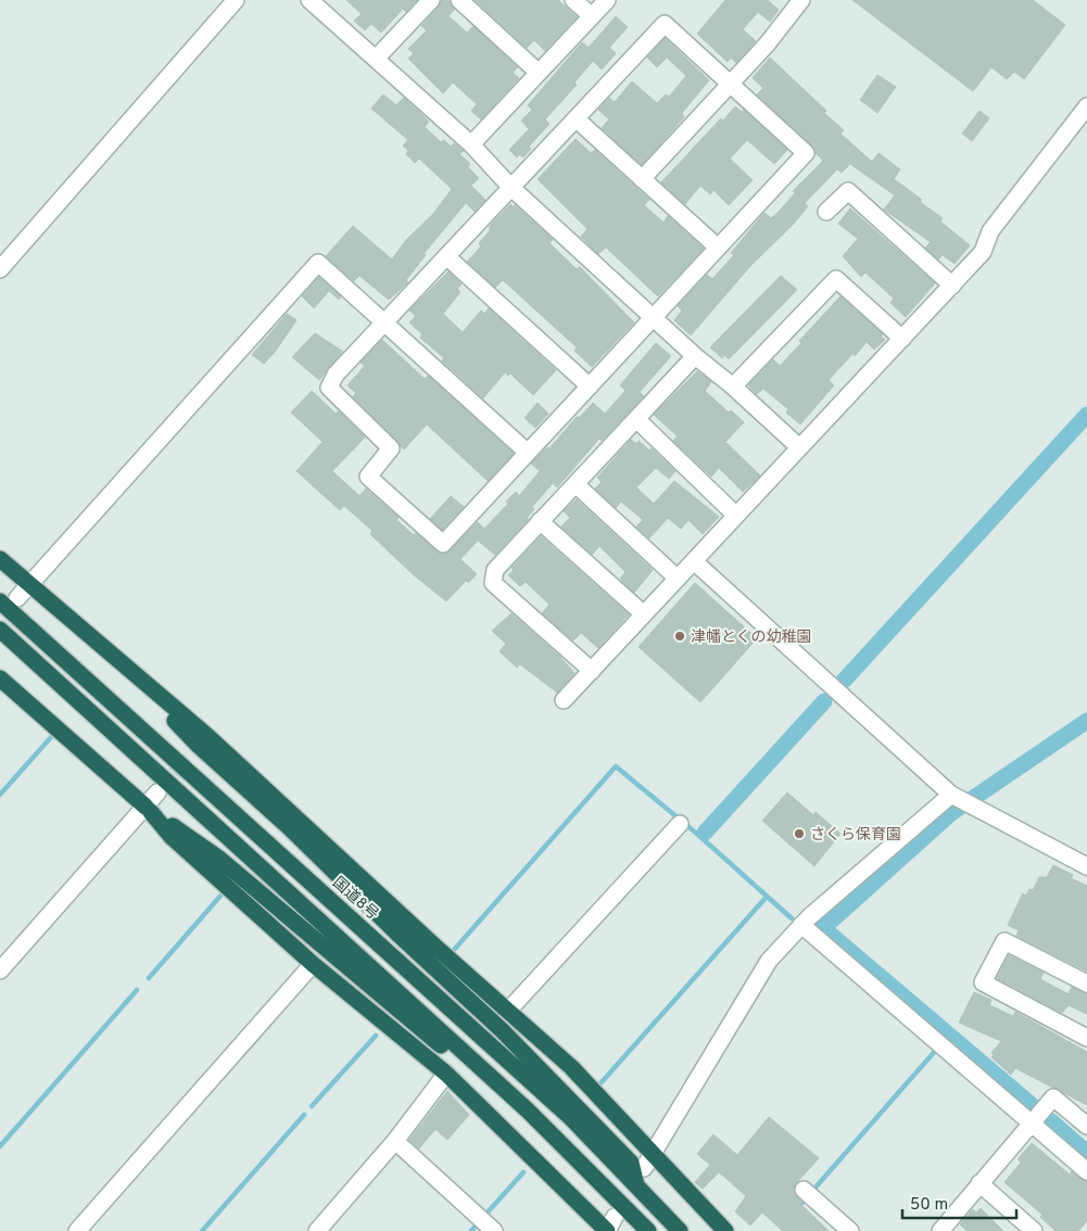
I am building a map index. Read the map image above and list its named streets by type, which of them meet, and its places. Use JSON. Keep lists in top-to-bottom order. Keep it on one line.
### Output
{"streets":{"highway":["国道8号"]},"places":["津幡とくの幼稚園","さくら保育園"],"scale_bar":"50 m"}
